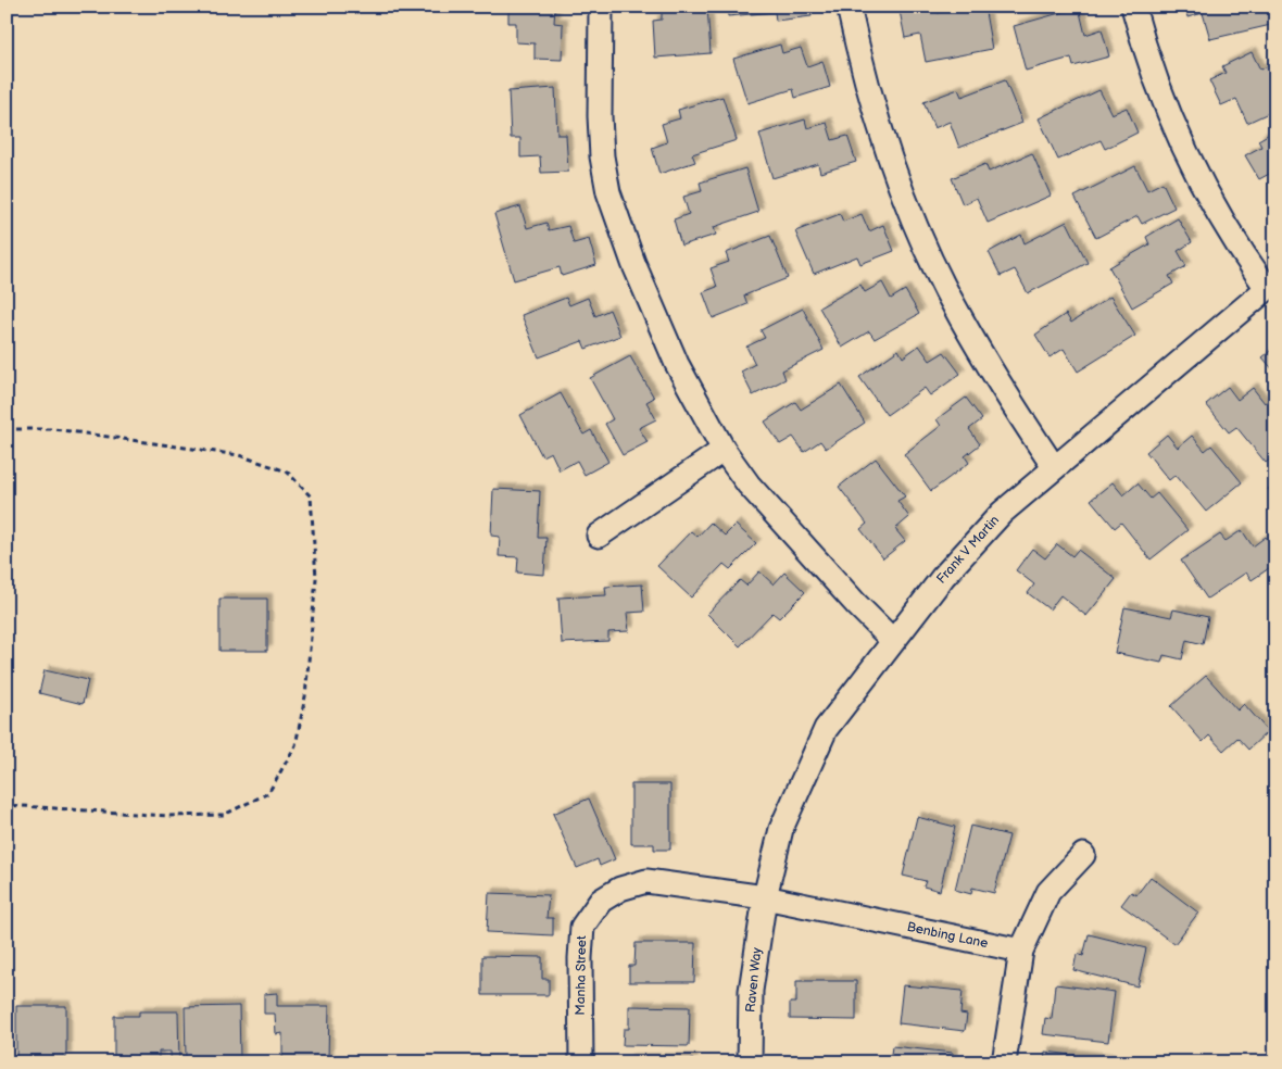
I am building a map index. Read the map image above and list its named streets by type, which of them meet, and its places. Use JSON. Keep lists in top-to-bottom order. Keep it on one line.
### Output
{"streets":{"street":["Frank V Martin","Benbing Lane","Manha Street","Raven Way"]},"crossings":[["Frank V Martin","Benbing Lane"],["Frank V Martin","Manha Street"],["Frank V Martin","Raven Way"],["Benbing Lane","Manha Street"],["Benbing Lane","Raven Way"],["Manha Street","Raven Way"]]}
